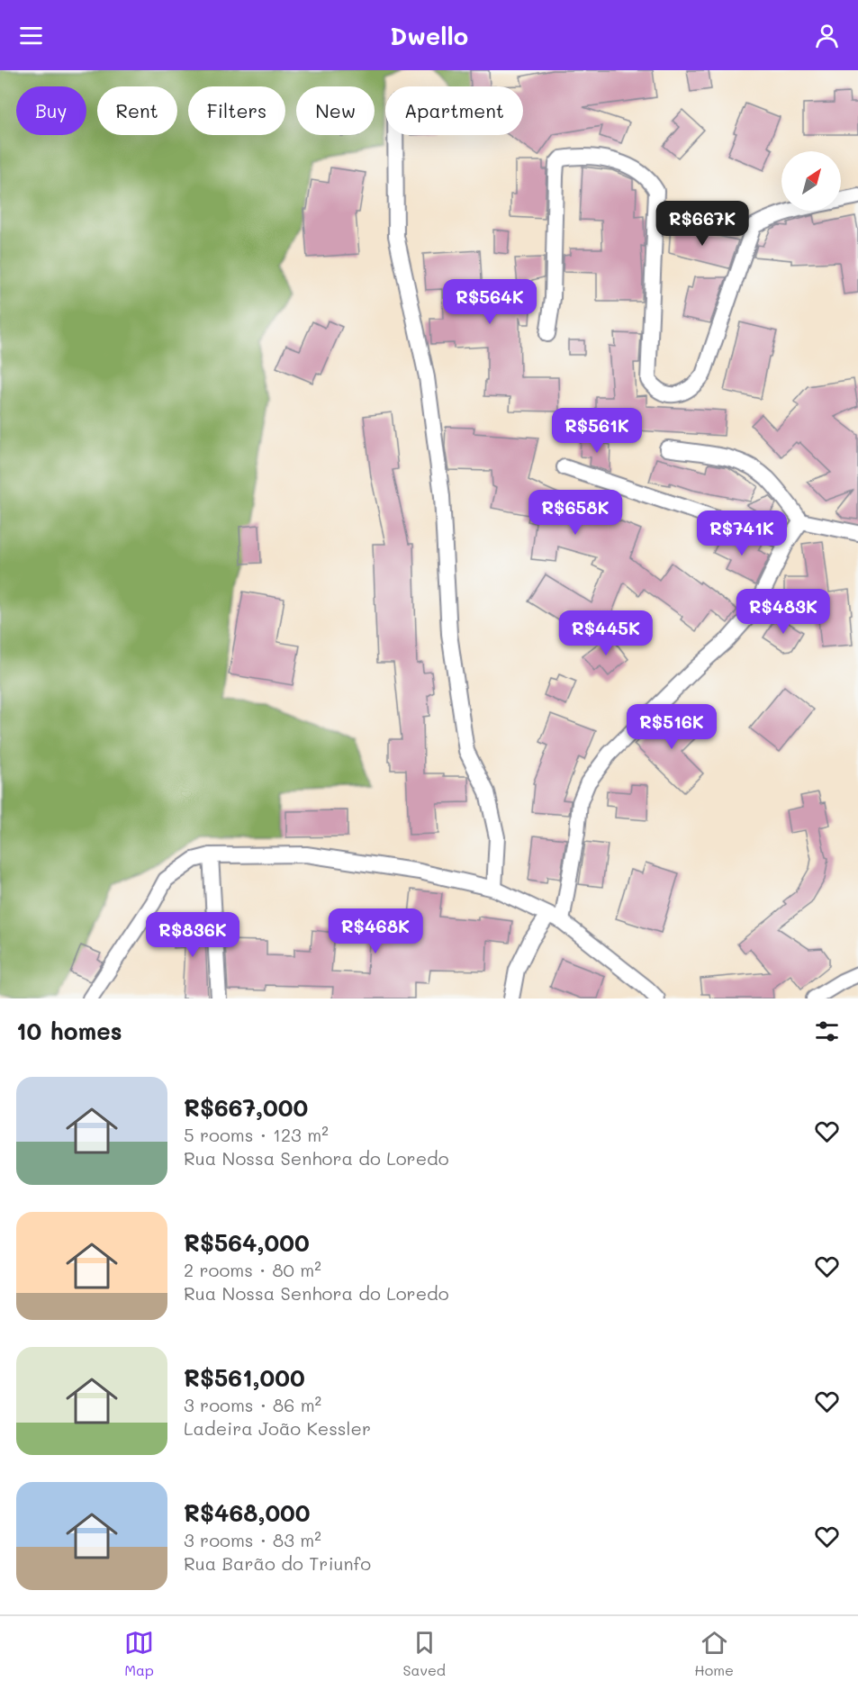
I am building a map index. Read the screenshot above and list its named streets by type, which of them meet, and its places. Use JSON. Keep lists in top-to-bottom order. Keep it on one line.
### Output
{"north":"top right","page":{"header":"Dwello","chip":["Buy","Rent","Filters","New","Apartment"],"price":["R$667K","R$564K","R$561K","R$658K","R$741K","R$483K","R$445K","R$516K","R$468K","R$836K"],"heading":"10 homes","list":[{"name":"R$667,000","note":"5 rooms · 123 m² · Rua Nossa Senhora do Loredo"},{"name":"R$564,000","note":"2 rooms · 80 m² · Rua Nossa Senhora do Loredo"},{"name":"R$561,000","note":"3 rooms · 86 m² · Ladeira João Kessler"},{"name":"R$468,000","note":"3 rooms · 83 m² · Rua Barão do Triunfo"}],"tabs":["Map","Saved","Home"]}}
